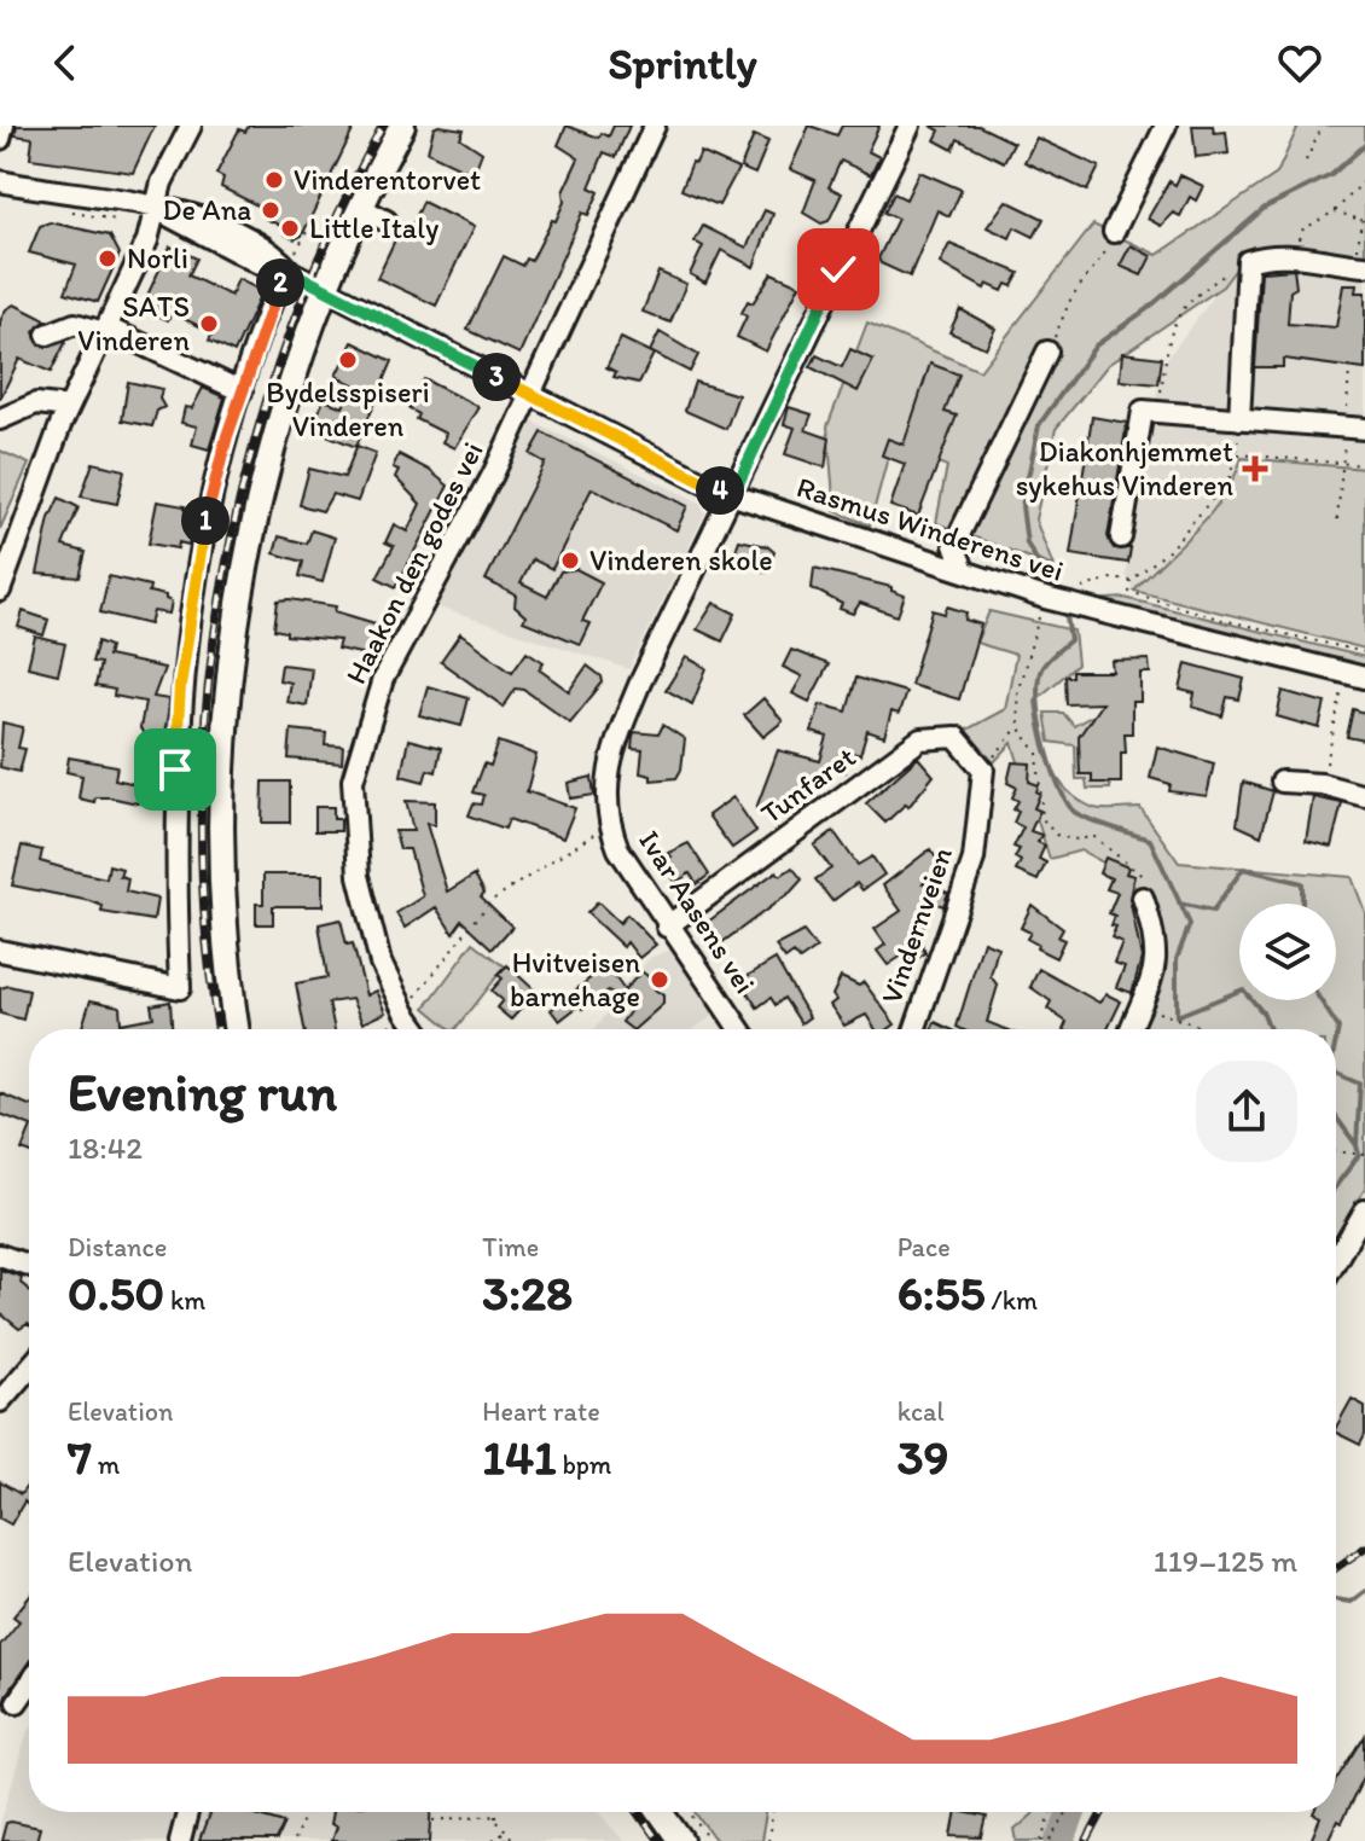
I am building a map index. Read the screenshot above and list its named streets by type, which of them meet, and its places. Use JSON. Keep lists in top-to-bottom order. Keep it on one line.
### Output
{"streets":{"street":["Rasmus Winderens vei","Haakon den godes vei","Tunfaret","Ivar Aasens vei","Vindernveien"]},"crossings":[["Rasmus Winderens vei","Haakon den godes vei"],["Rasmus Winderens vei","Ivar Aasens vei"],["Tunfaret","Ivar Aasens vei"],["Tunfaret","Vindernveien"]],"places":{"other":["Vinderentorvet","De Ana","Little Italy","Norli","SATS Vinderen","Bydelsspiseri Vinderen","Vinderen skole","Hvitveisen barnehage"],"health":["Diakonhjemmet sykehus Vinderen"]},"page":{"header":"Sprintly","pins":["2","3","4","1"],"heading":["Evening run","18:42"],"stats":[["Distance","0.50 km"],["Time","3:28"],["Pace","6:55 /km"],["Elevation","7 m"],["Heart rate","141 bpm"],["kcal","39"]],"chart":["Elevation","119–125 m"]}}
